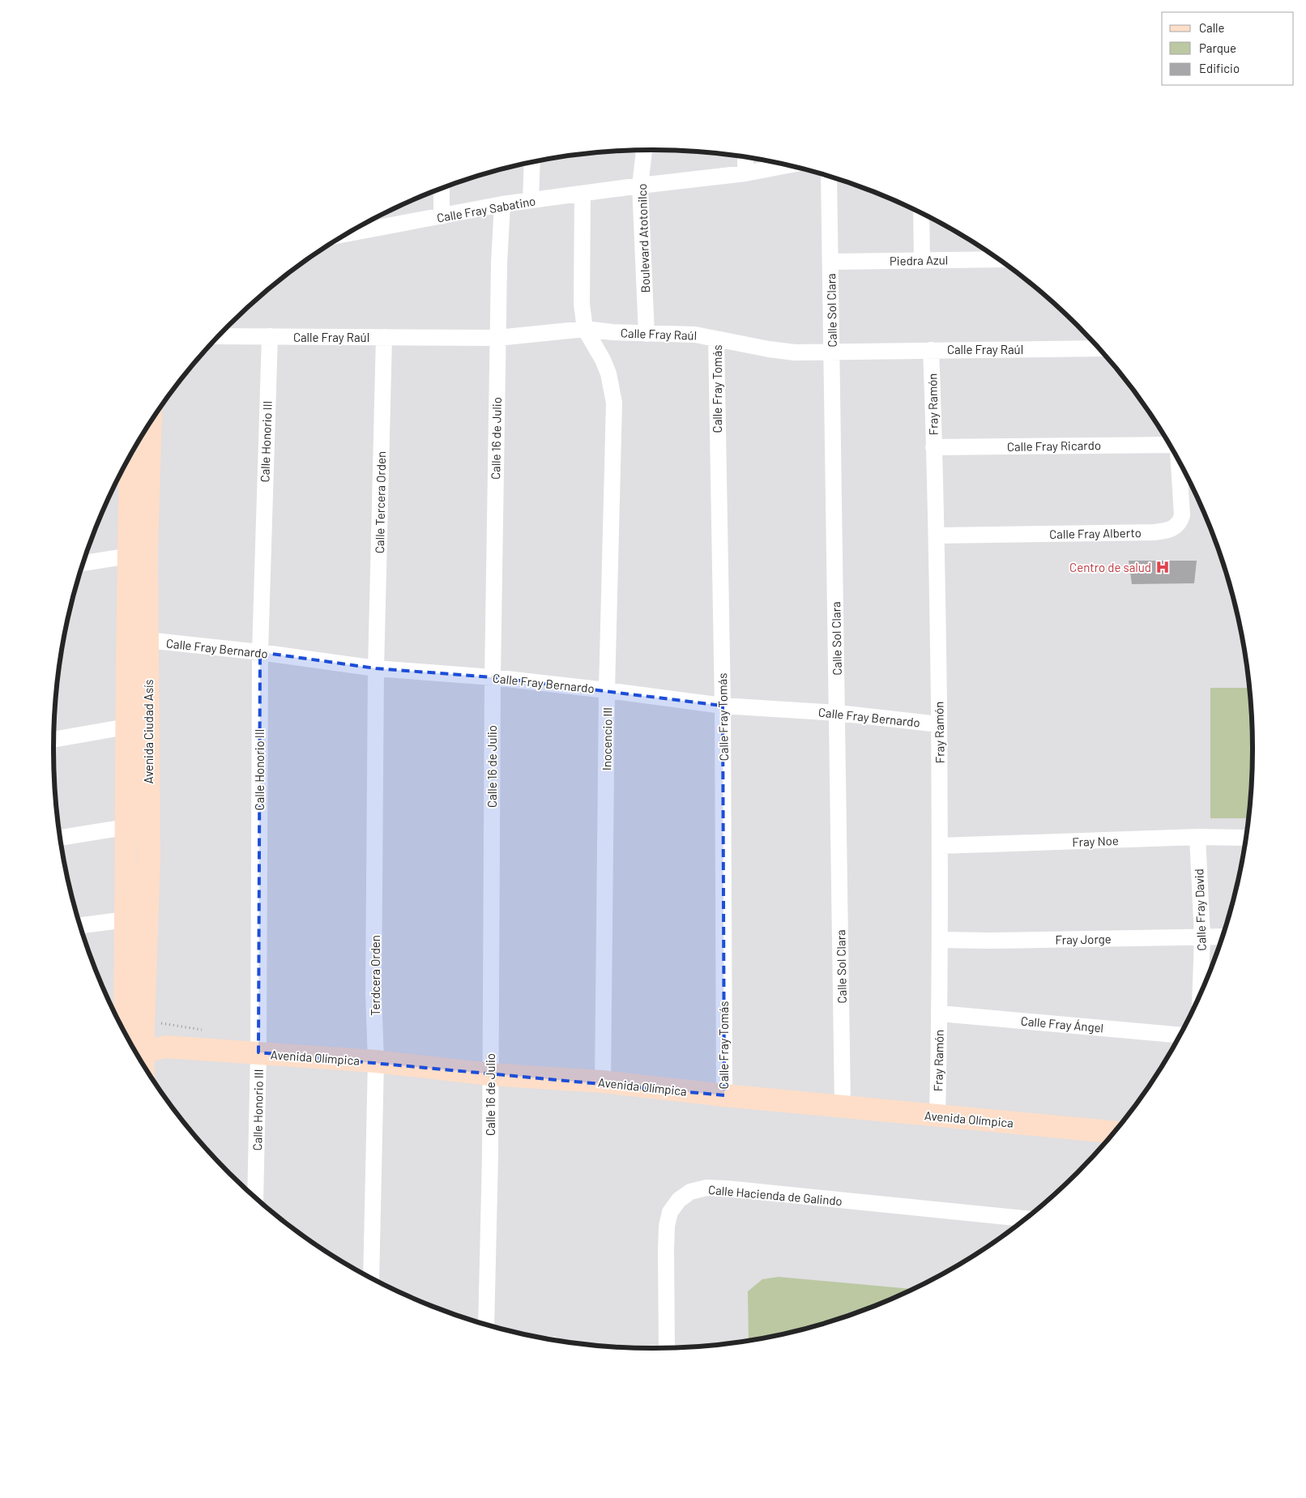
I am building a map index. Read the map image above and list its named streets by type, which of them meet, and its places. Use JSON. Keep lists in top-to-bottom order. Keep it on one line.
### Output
{"streets":{"street":["Calle Fray Sabatino","Boulevard Atotonilco","Piedra Azul","Calle Sol Clara","Calle Fray Raúl","Calle Fray Tomás","Fray Ramón","Calle 16 de Julio","Calle Honorio III","Calle Fray Ricardo","Calle Tercera Orden","Calle Fray Alberto","Calle Fray Bernardo","Avenida Ciudad Asís","Inocencio III","Fray Noe","Calle Fray David","Fray Jorge","Terdcera Orden","Calle Fray Ángel","Avenida Olímpica","Calle Hacienda de Galindo"]},"crossings":[["Calle Fray Sabatino","Boulevard Atotonilco"],["Calle Fray Sabatino","Calle 16 de Julio"],["Boulevard Atotonilco","Calle Fray Raúl"],["Piedra Azul","Calle Sol Clara"],["Calle Sol Clara","Calle Fray Raúl"],["Calle Sol Clara","Calle Fray Bernardo"],["Calle Sol Clara","Avenida Olímpica"],["Calle Fray Raúl","Calle Fray Tomás"],["Calle Fray Raúl","Fray Ramón"],["Calle Fray Raúl","Calle 16 de Julio"],["Calle Fray Raúl","Calle Honorio III"],["Calle Fray Raúl","Calle Tercera Orden"],["Calle Fray Raúl","Inocencio III"],["Calle Fray Tomás","Calle Fray Bernardo"],["Calle Fray Tomás","Avenida Olímpica"],["Fray Ramón","Calle Fray Ricardo"],["Fray Ramón","Calle Fray Alberto"],["Fray Ramón","Calle Fray Bernardo"],["Fray Ramón","Fray Noe"],["Fray Ramón","Fray Jorge"],["Fray Ramón","Calle Fray Ángel"],["Fray Ramón","Avenida Olímpica"],["Calle 16 de Julio","Calle Fray Bernardo"],["Calle 16 de Julio","Avenida Olímpica"],["Calle Honorio III","Calle Fray Bernardo"],["Calle Honorio III","Avenida Olímpica"],["Calle Tercera Orden","Calle Fray Bernardo"],["Calle Tercera Orden","Terdcera Orden"],["Calle Fray Bernardo","Avenida Ciudad Asís"],["Calle Fray Bernardo","Inocencio III"],["Calle Fray Bernardo","Terdcera Orden"],["Avenida Ciudad Asís","Avenida Olímpica"],["Inocencio III","Avenida Olímpica"],["Fray Noe","Calle Fray David"],["Calle Fray David","Fray Jorge"],["Terdcera Orden","Avenida Olímpica"]],"places":{"hospital":["Centro de salud"]},"legend":["Calle","Parque","Edificio"]}
